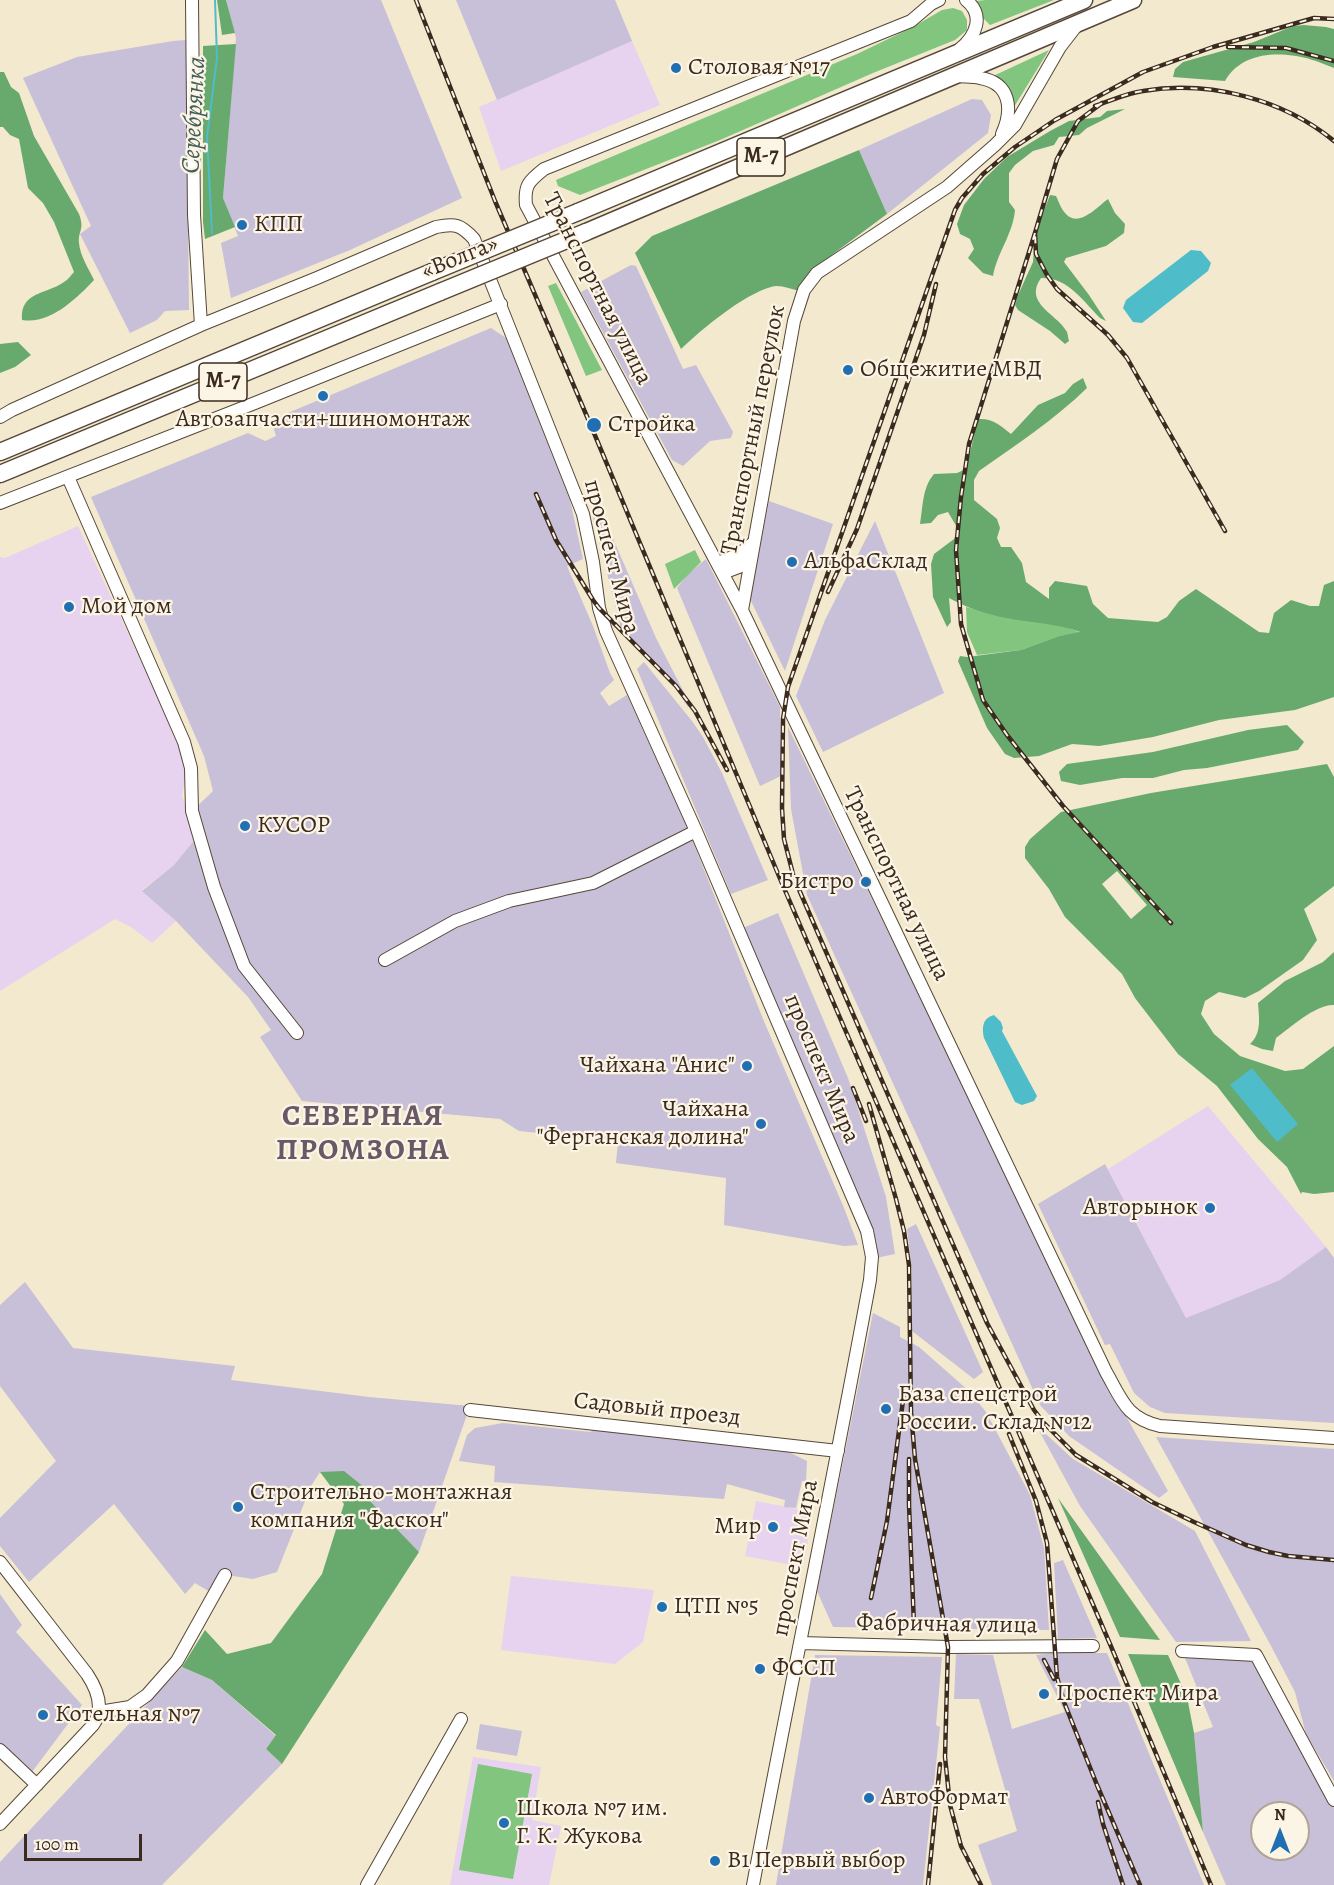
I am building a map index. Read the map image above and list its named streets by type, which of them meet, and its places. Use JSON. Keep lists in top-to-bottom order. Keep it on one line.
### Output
{"streets":{"highway":["М-7","«Волга»"],"street":["Транспортная улица","Транспортный переулок","проспект Мира","Садовый проезд","Фабричная улица"]},"crossings":[["М-7","«Волга»"],["М-7","Транспортный переулок"],["Транспортная улица","Транспортный переулок"],["проспект Мира","Садовый проезд"],["проспект Мира","Фабричная улица"]],"districts":["СЕВЕРНАЯ ПРОМЗОНА"],"water":["Серебрянка"],"places":["Столовая №17","КПП","Общежитие МВД","Автозапчасти+шиномонтаж","Стройка","АльфаСклад","Мой дом","КУСОР","Бистро","Чайхана \"Анис\"","Чайхана \"Ферганская долина\"","Авторынок","База спецстрой России. Склад №12","Строительно-монтажная компания \"Фаскон\"","Мир","ЦТП №5","ФССП","Проспект Мира","Котельная №7","АвтоФормат","Школа №7 им. Г. К. Жукова","B1 Первый выбор"],"scale_bar":"100 m","north":"top"}
